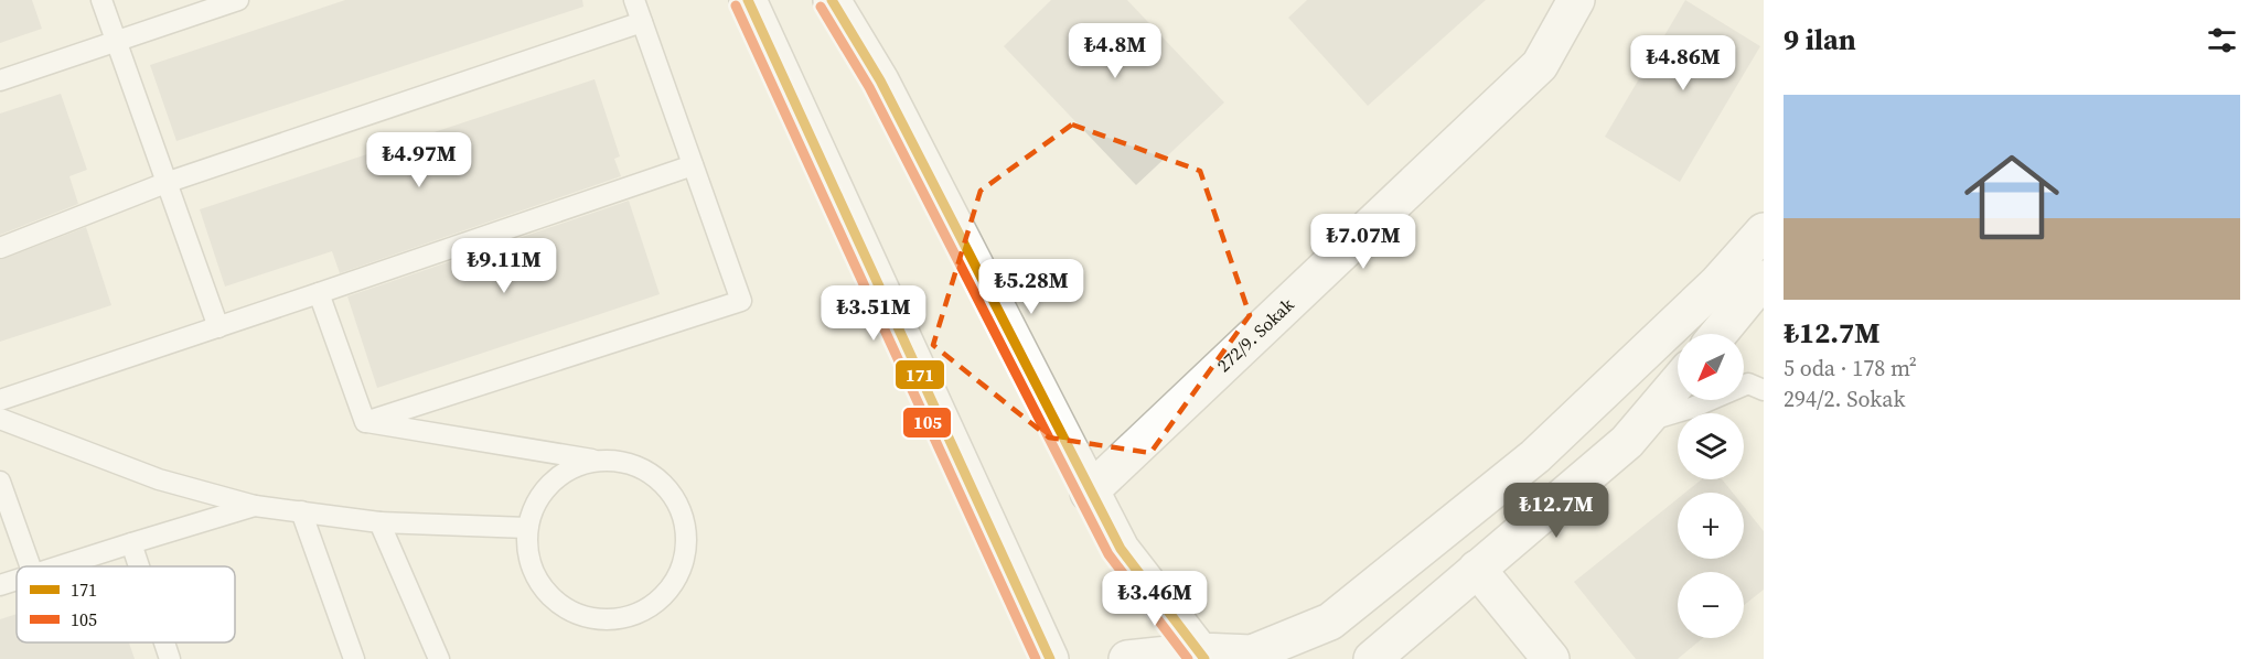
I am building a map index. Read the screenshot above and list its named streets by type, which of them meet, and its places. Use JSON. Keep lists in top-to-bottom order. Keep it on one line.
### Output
{"streets":{"street":["272/9. Sokak"]},"lines":["transit line 171","transit line 105"],"legend":["171","105"],"north":"bottom left","page":{"heading":"9 ilan","price":["₺4.8M","₺4.86M","₺4.97M","₺7.07M","₺9.11M","₺5.28M","₺3.51M","₺12.7M","₺3.46M"],"list":[{"name":"₺12.7M","note":"5 oda · 178 m² · 294/2. Sokak"}],"map_buttons":["+","−"]}}
